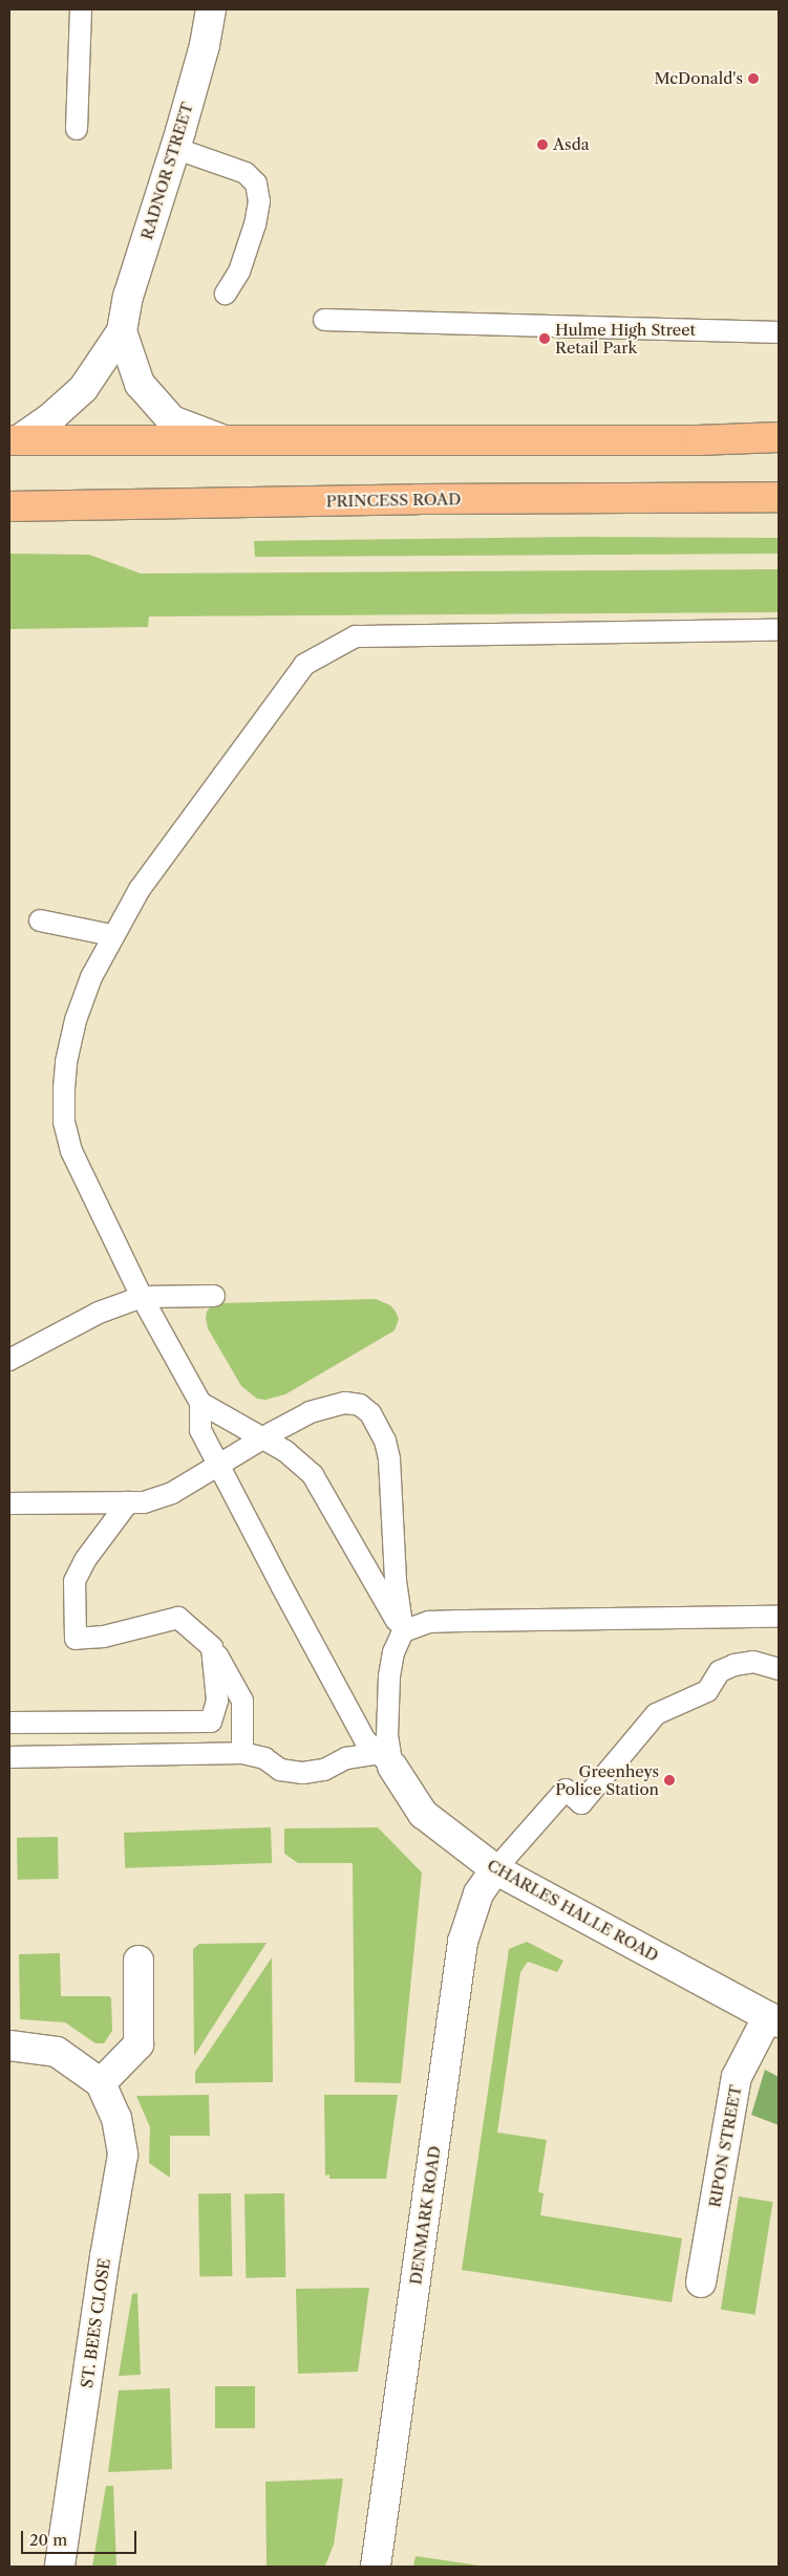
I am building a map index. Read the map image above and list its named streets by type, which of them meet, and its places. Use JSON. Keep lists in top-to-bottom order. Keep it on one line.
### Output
{"streets":{"highway":["PRINCESS ROAD"],"street":["RADNOR STREET","CHARLES HALLE ROAD","RIPON STREET","DENMARK ROAD","ST. BEES CLOSE"]},"crossings":[["CHARLES HALLE ROAD","RIPON STREET"],["CHARLES HALLE ROAD","DENMARK ROAD"]],"places":["McDonald's","Asda","Hulme High Street Retail Park","Greenheys Police Station"],"scale_bar":"20 m"}
